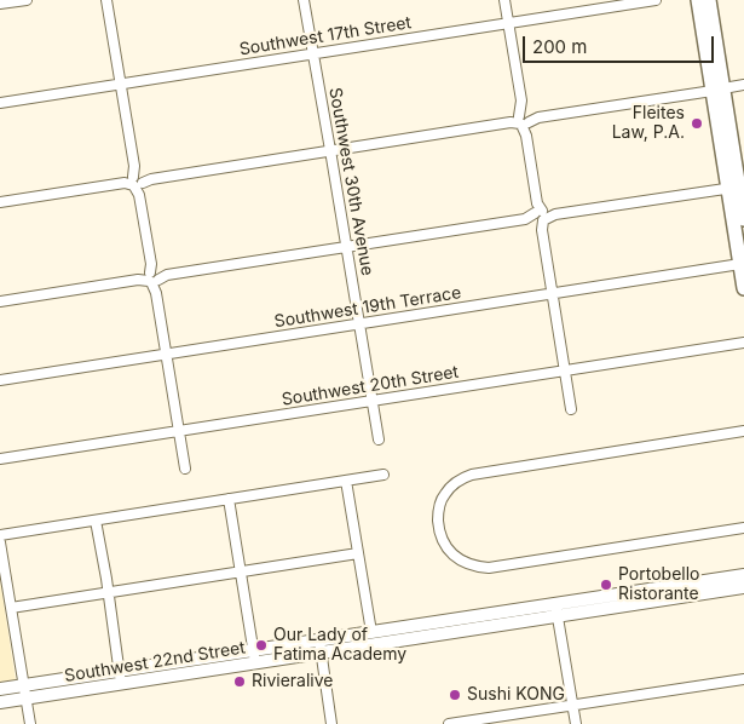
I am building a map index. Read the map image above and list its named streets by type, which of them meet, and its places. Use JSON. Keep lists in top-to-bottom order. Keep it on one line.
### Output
{"streets":{"main road":["Southwest 22nd Street"],"street":["Southwest 17th Street","Southwest 30th Avenue","Southwest 19th Terrace","Southwest 20th Street"]},"crossings":[["Southwest 17th Street","Southwest 30th Avenue"],["Southwest 30th Avenue","Southwest 19th Terrace"],["Southwest 30th Avenue","Southwest 20th Street"]],"places":["Fleites Law, P.A.","Portobello Ristorante","Our Lady of Fatima Academy","Rivieralive","Sushi KONG"],"scale_bar":"200 m"}
